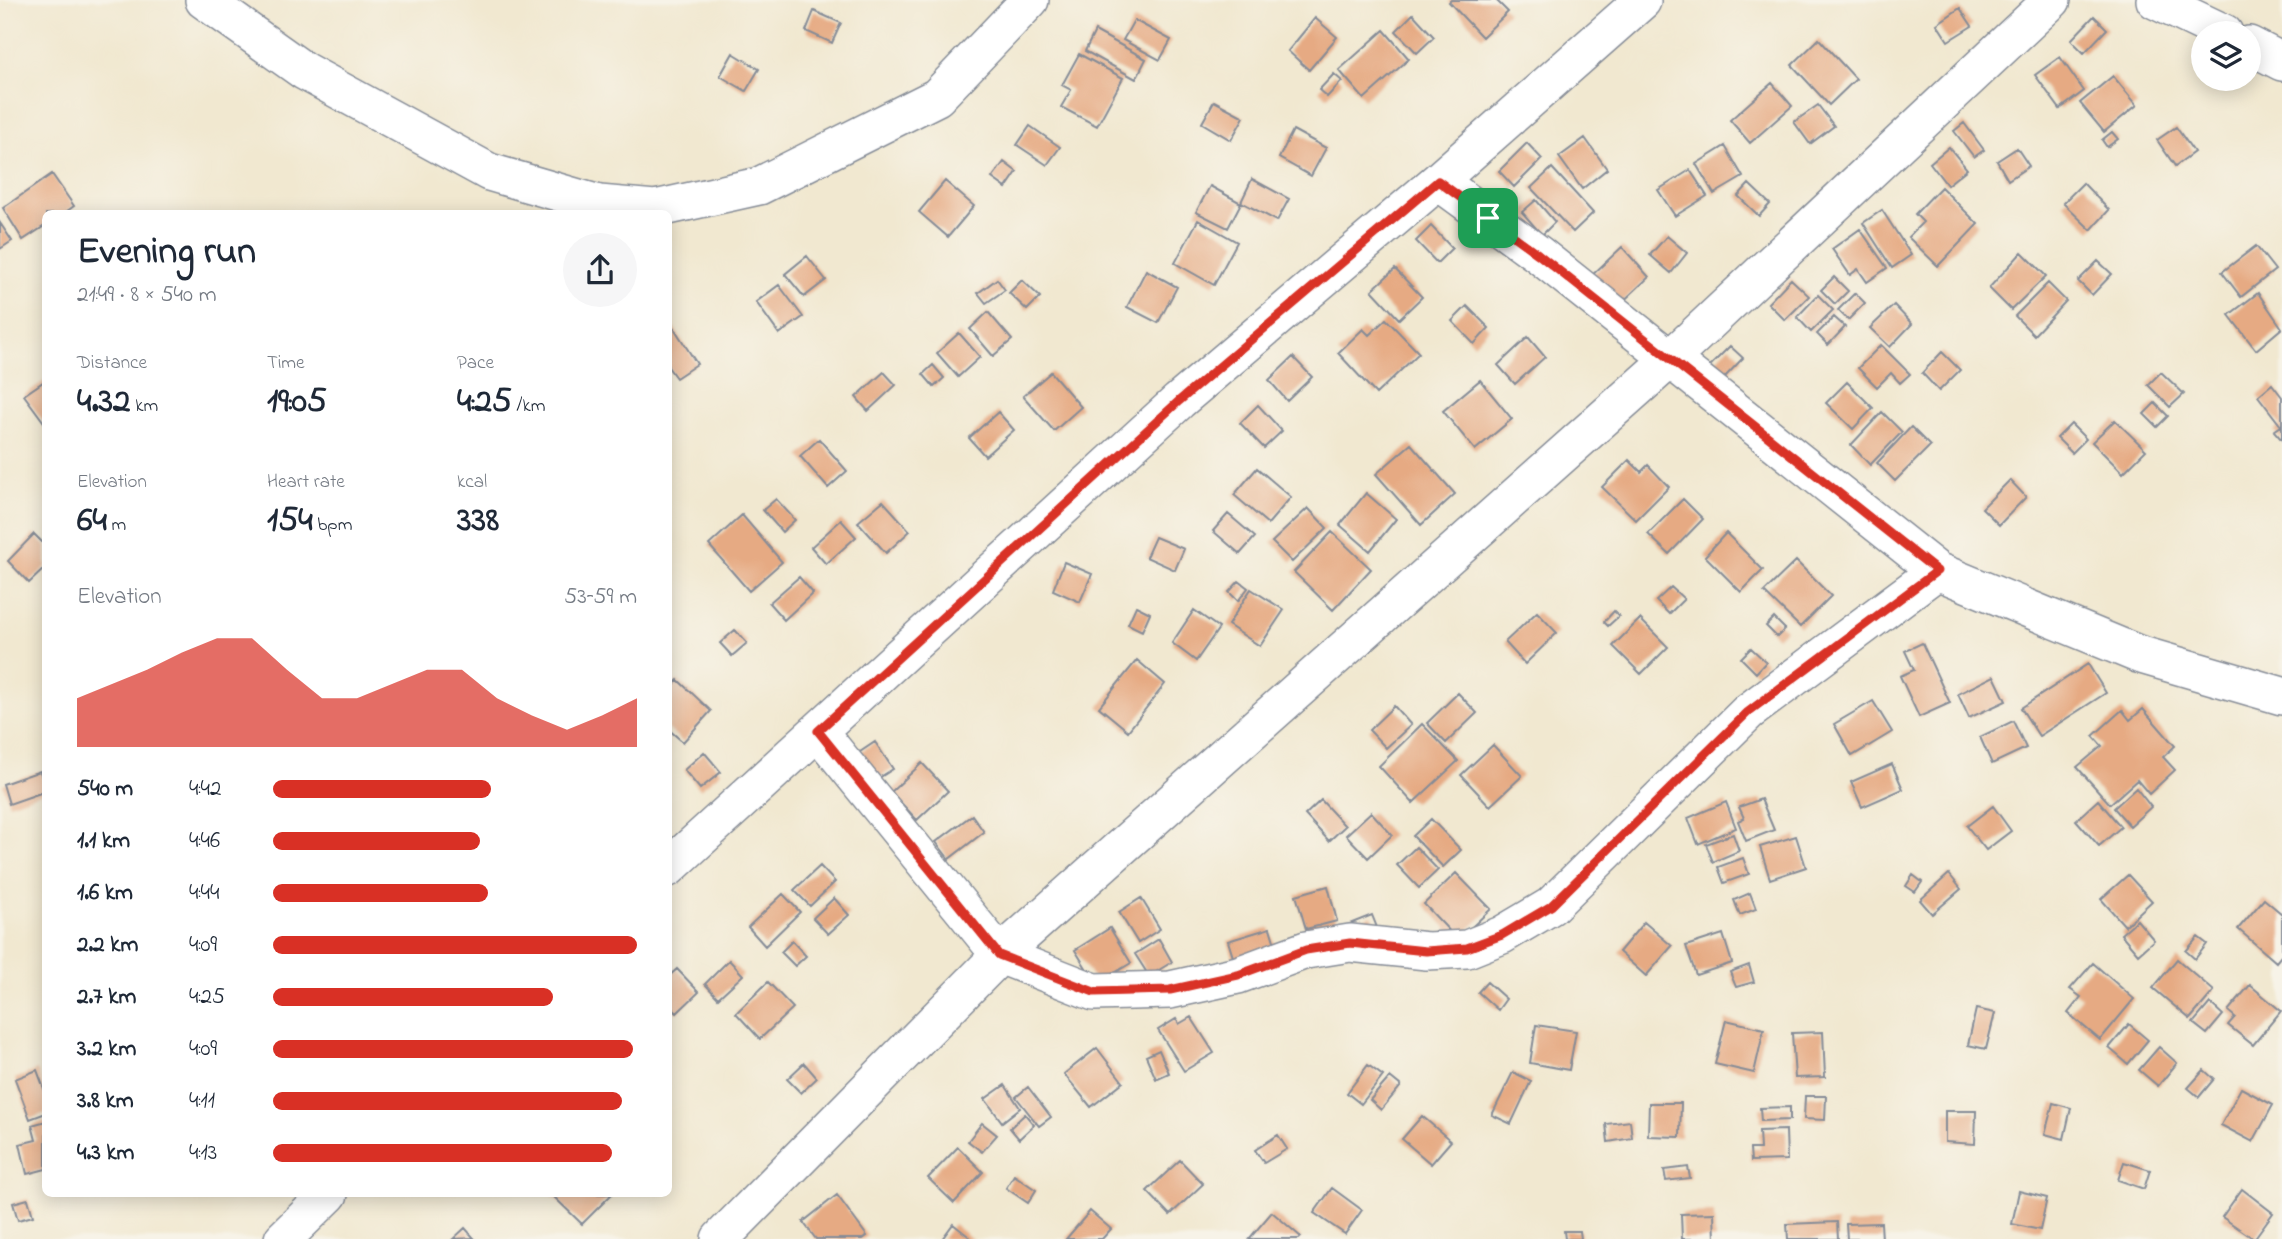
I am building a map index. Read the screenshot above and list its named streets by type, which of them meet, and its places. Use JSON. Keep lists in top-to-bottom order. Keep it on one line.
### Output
{"page":{"heading":["Evening run","21:49 · 8 × 540 m"],"stats":[["Distance","4.32 km"],["Time","19:05"],["Pace","4:25 /km"],["Elevation","64 m"],["Heart rate","154 bpm"],["kcal","338"]],"chart":["Elevation","53–59 m"],"list":[{"name":"540 m","note":"4:42"},{"name":"1.1 km","note":"4:46"},{"name":"1.6 km","note":"4:44"},{"name":"2.2 km","note":"4:09"},{"name":"2.7 km","note":"4:25"},{"name":"3.2 km","note":"4:09"},{"name":"3.8 km","note":"4:11"},{"name":"4.3 km","note":"4:13"}]}}
